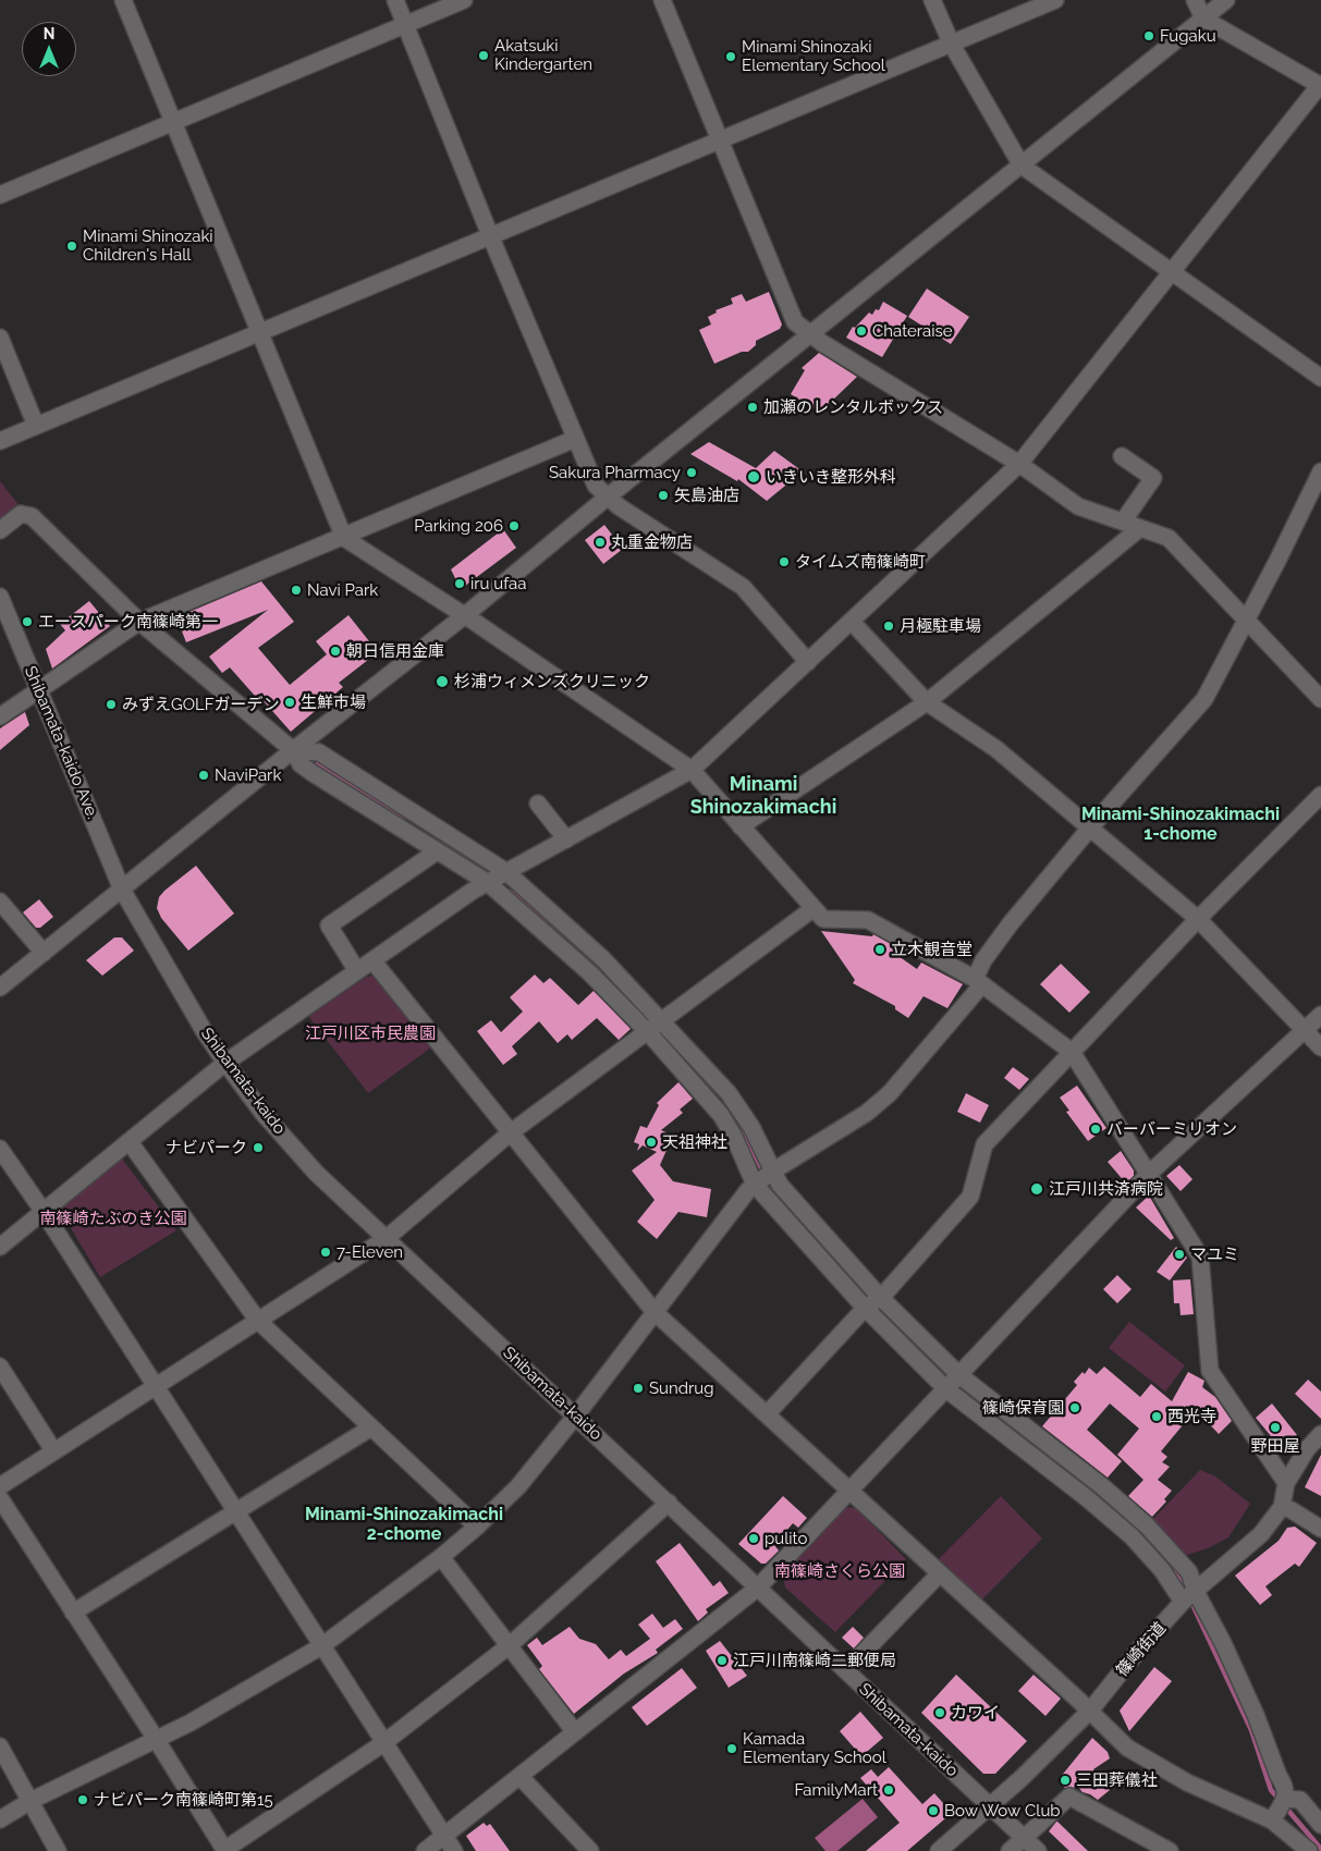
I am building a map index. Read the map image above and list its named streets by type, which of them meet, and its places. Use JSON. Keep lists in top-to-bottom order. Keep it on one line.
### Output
{"streets":{"street":["Shibamata-kaido Ave.","Shibamata-kaido","篠崎街道"]},"crossings":[["Shibamata-kaido Ave.","Shibamata-kaido"],["Shibamata-kaido","篠崎街道"]],"districts":["Minami Shinozakimachi","Minami-Shinozakimachi 1-chome","Minami-Shinozakimachi 2-chome"],"parks":["江戸川区市民農園","南篠崎たぶのき公園","南篠崎さくら公園"],"places":["Fugaku","Akatsuki Kindergarten","Minami Shinozaki Elementary School","Minami Shinozaki Children's Hall","Chateraise","加瀬のレンタルボックス","Sakura Pharmacy","いきいき整形外科","矢島油店","Parking 206","丸重金物店","タイムズ南篠崎町","iru ufaa","Navi Park","エースパーク南篠崎第一","月極駐車場","朝日信用金庫","杉浦ウィメンズクリニック","生鮮市場","みずえGOLFガーデン","NaviPark","立木観音堂","バーバーミリオン","天祖神社","ナビパーク","江戸川共済病院","7-Eleven","マユミ","Sundrug","篠崎保育園","西光寺","野田屋","pulito","江戸川南篠崎二郵便局","カワイ","Kamada Elementary School","三田葬儀社","FamilyMart","ナビパーク南篠崎町第15","Bow Wow Club"],"north":"top"}
